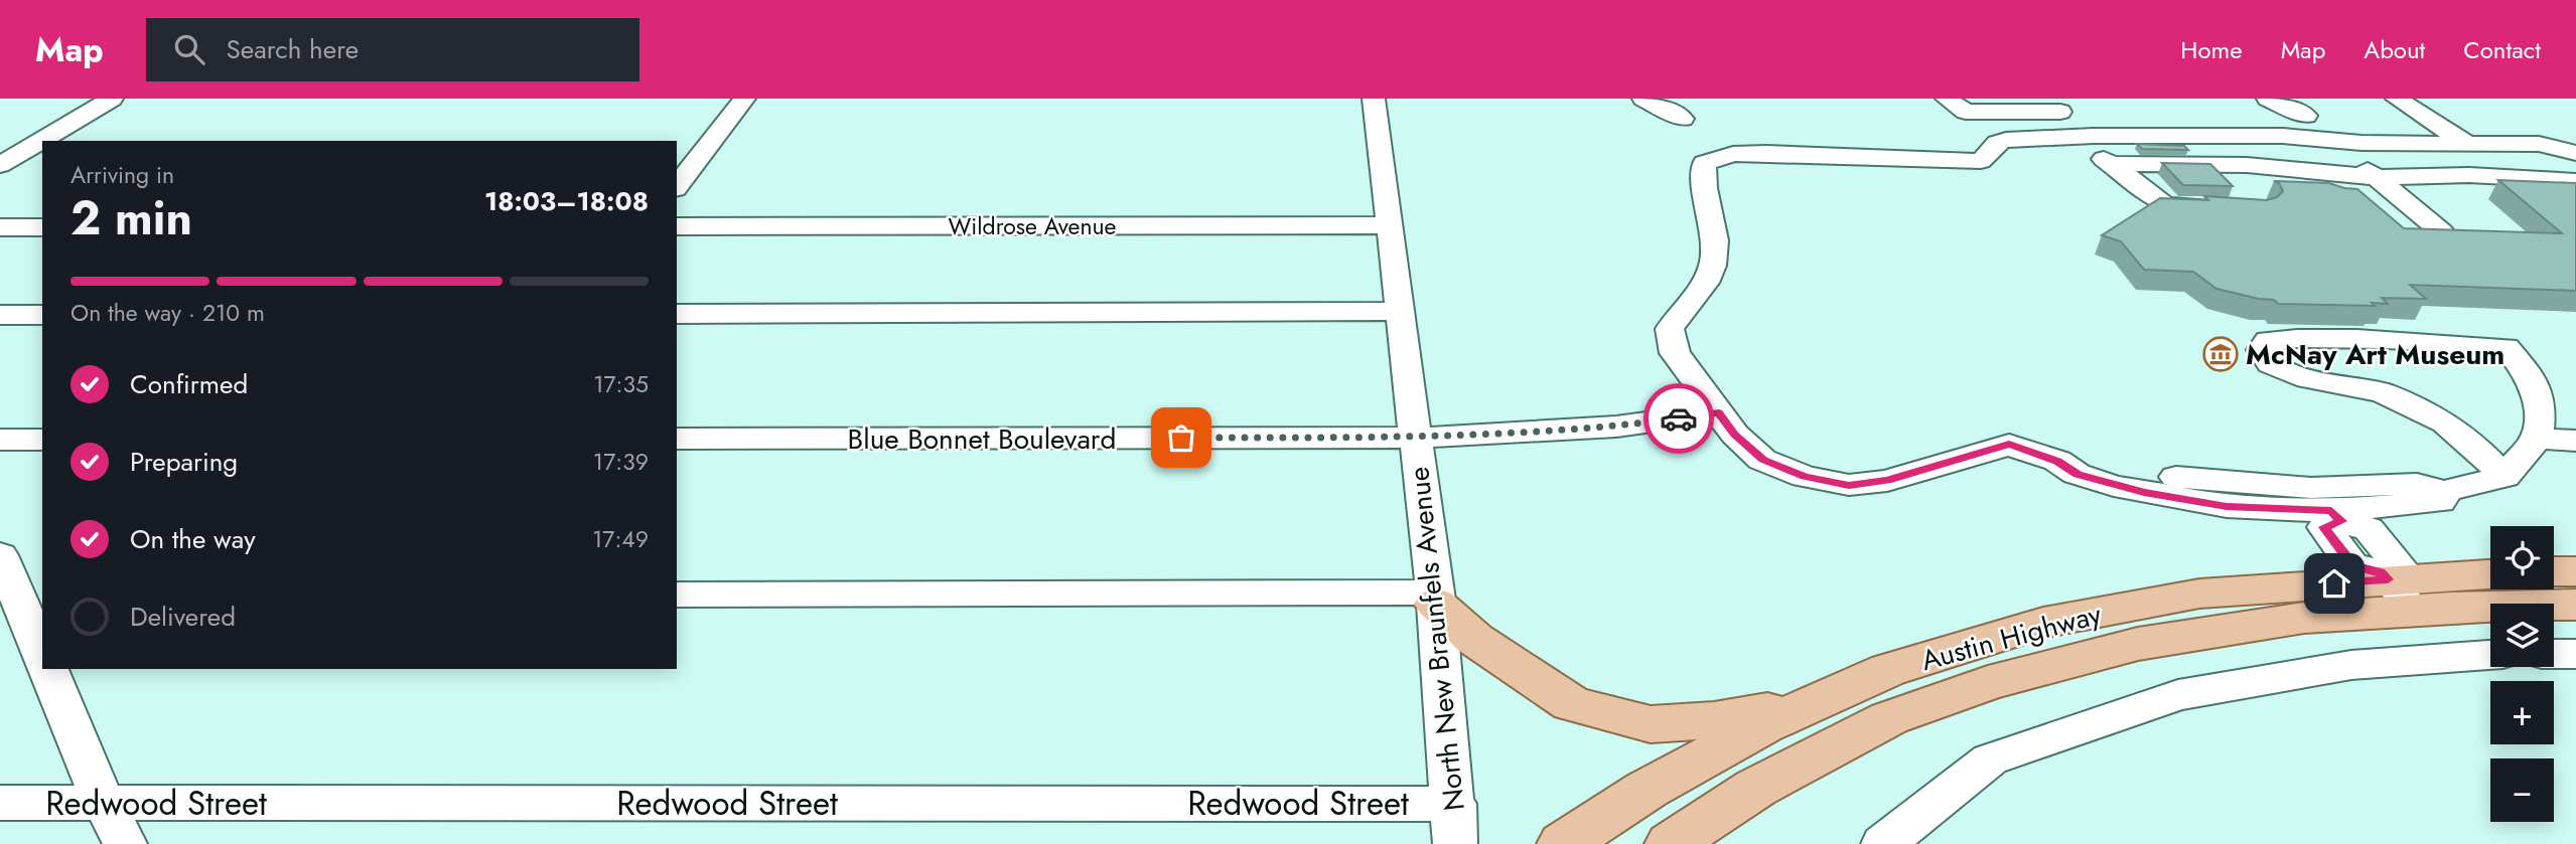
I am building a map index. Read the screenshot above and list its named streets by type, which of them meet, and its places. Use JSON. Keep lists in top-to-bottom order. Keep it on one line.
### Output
{"streets":{"main road":["Austin Highway"],"street":["Wildrose Avenue","Blue Bonnet Boulevard","North New Braunfels Avenue","Redwood Street"]},"crossings":[["Wildrose Avenue","North New Braunfels Avenue"],["Blue Bonnet Boulevard","North New Braunfels Avenue"],["North New Braunfels Avenue","Redwood Street"]],"places":{"museum":["McNay Art Museum"]},"page":{"header":"Map","search":"Search here","nav":["Home","Map","About","Contact"],"heading":["2 min","Arriving in","18:03–18:08"],"bar":"On the way · 210 m","list":[["Confirmed","17:35"],["Preparing","17:39"],["On the way","17:49"],"Delivered"],"map_buttons":["+","−"]}}
